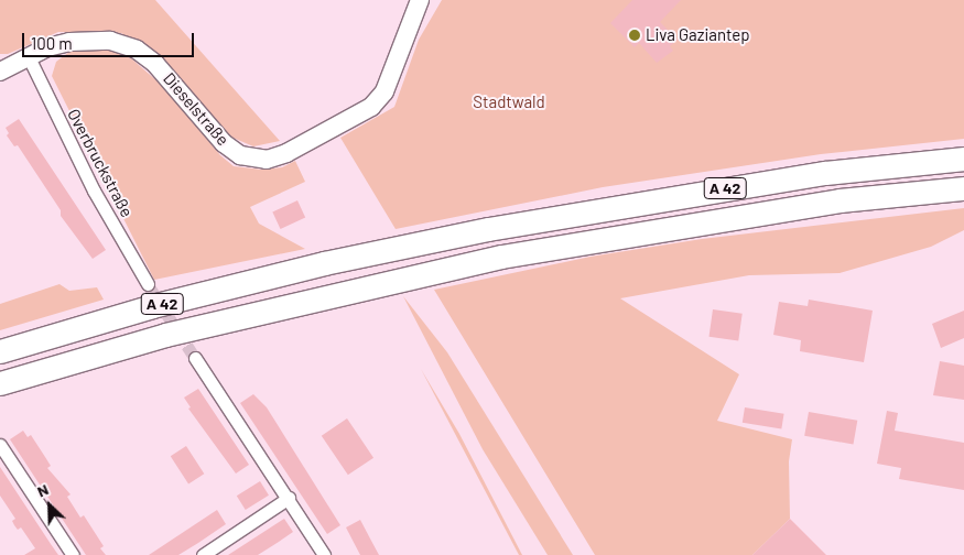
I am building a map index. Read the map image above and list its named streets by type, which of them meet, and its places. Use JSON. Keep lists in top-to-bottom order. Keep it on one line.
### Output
{"streets":{"highway":["A 42"],"street":["Dieselstraße","Overbruckstraße"]},"crossings":[["Dieselstraße","Overbruckstraße"]],"parks":["Stadtwald"],"places":["Liva Gaziantep"],"scale_bar":"100 m","north":"top left"}
